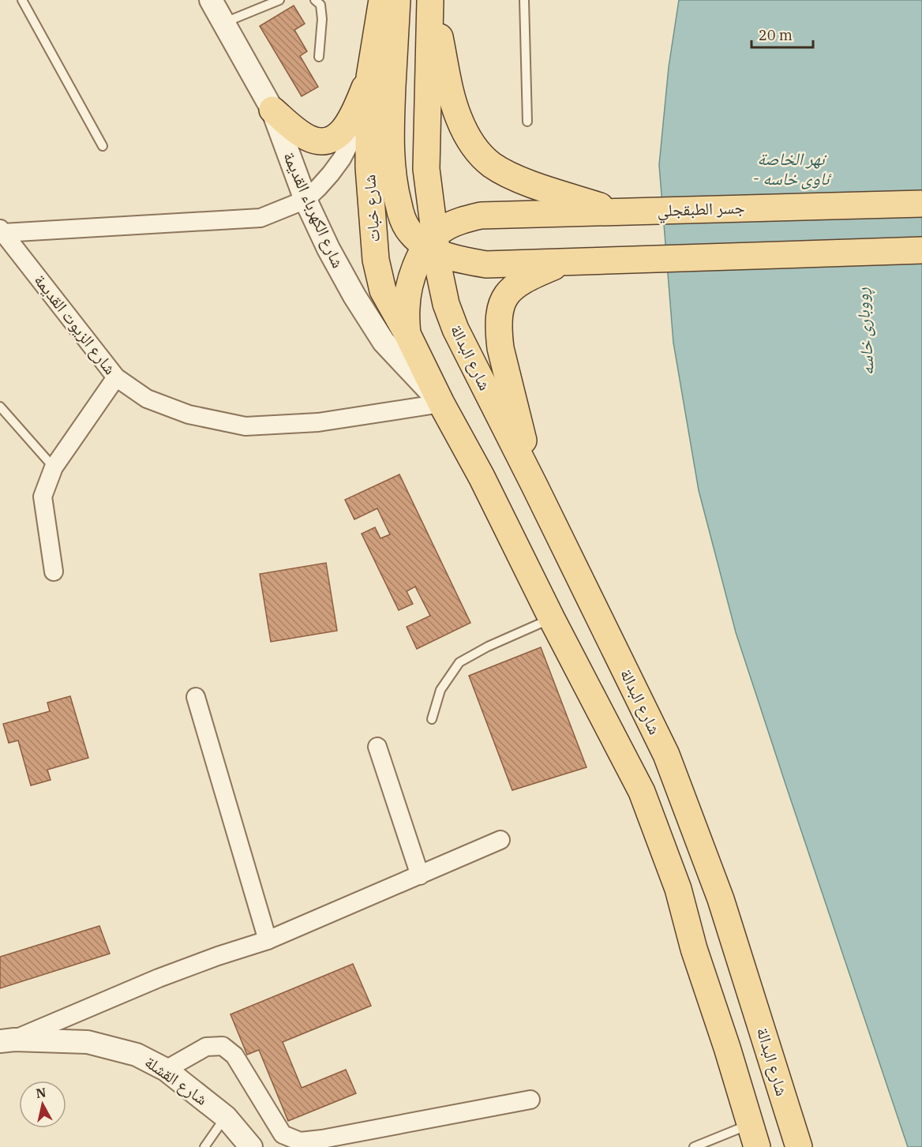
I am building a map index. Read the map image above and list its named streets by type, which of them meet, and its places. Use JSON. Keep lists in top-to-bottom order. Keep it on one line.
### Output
{"streets":{"main road":["شارع خبات","جسر الطبقجلي","شارع البدالة"],"street":["شارع الكهرباء القديمة","شارع الزيوت القديمة","شارع القشلة"]},"crossings":[["شارع خبات","شارع الكهرباء القديمة"],["شارع خبات","شارع الزيوت القديمة"],["جسر الطبقجلي","شارع البدالة"],["شارع الكهرباء القديمة","شارع الزيوت القديمة"]],"water":["نهر الخاصة - ئاوی خاسە","ڕووباری خاسە"],"scale_bar":"20 m","north":"top"}
